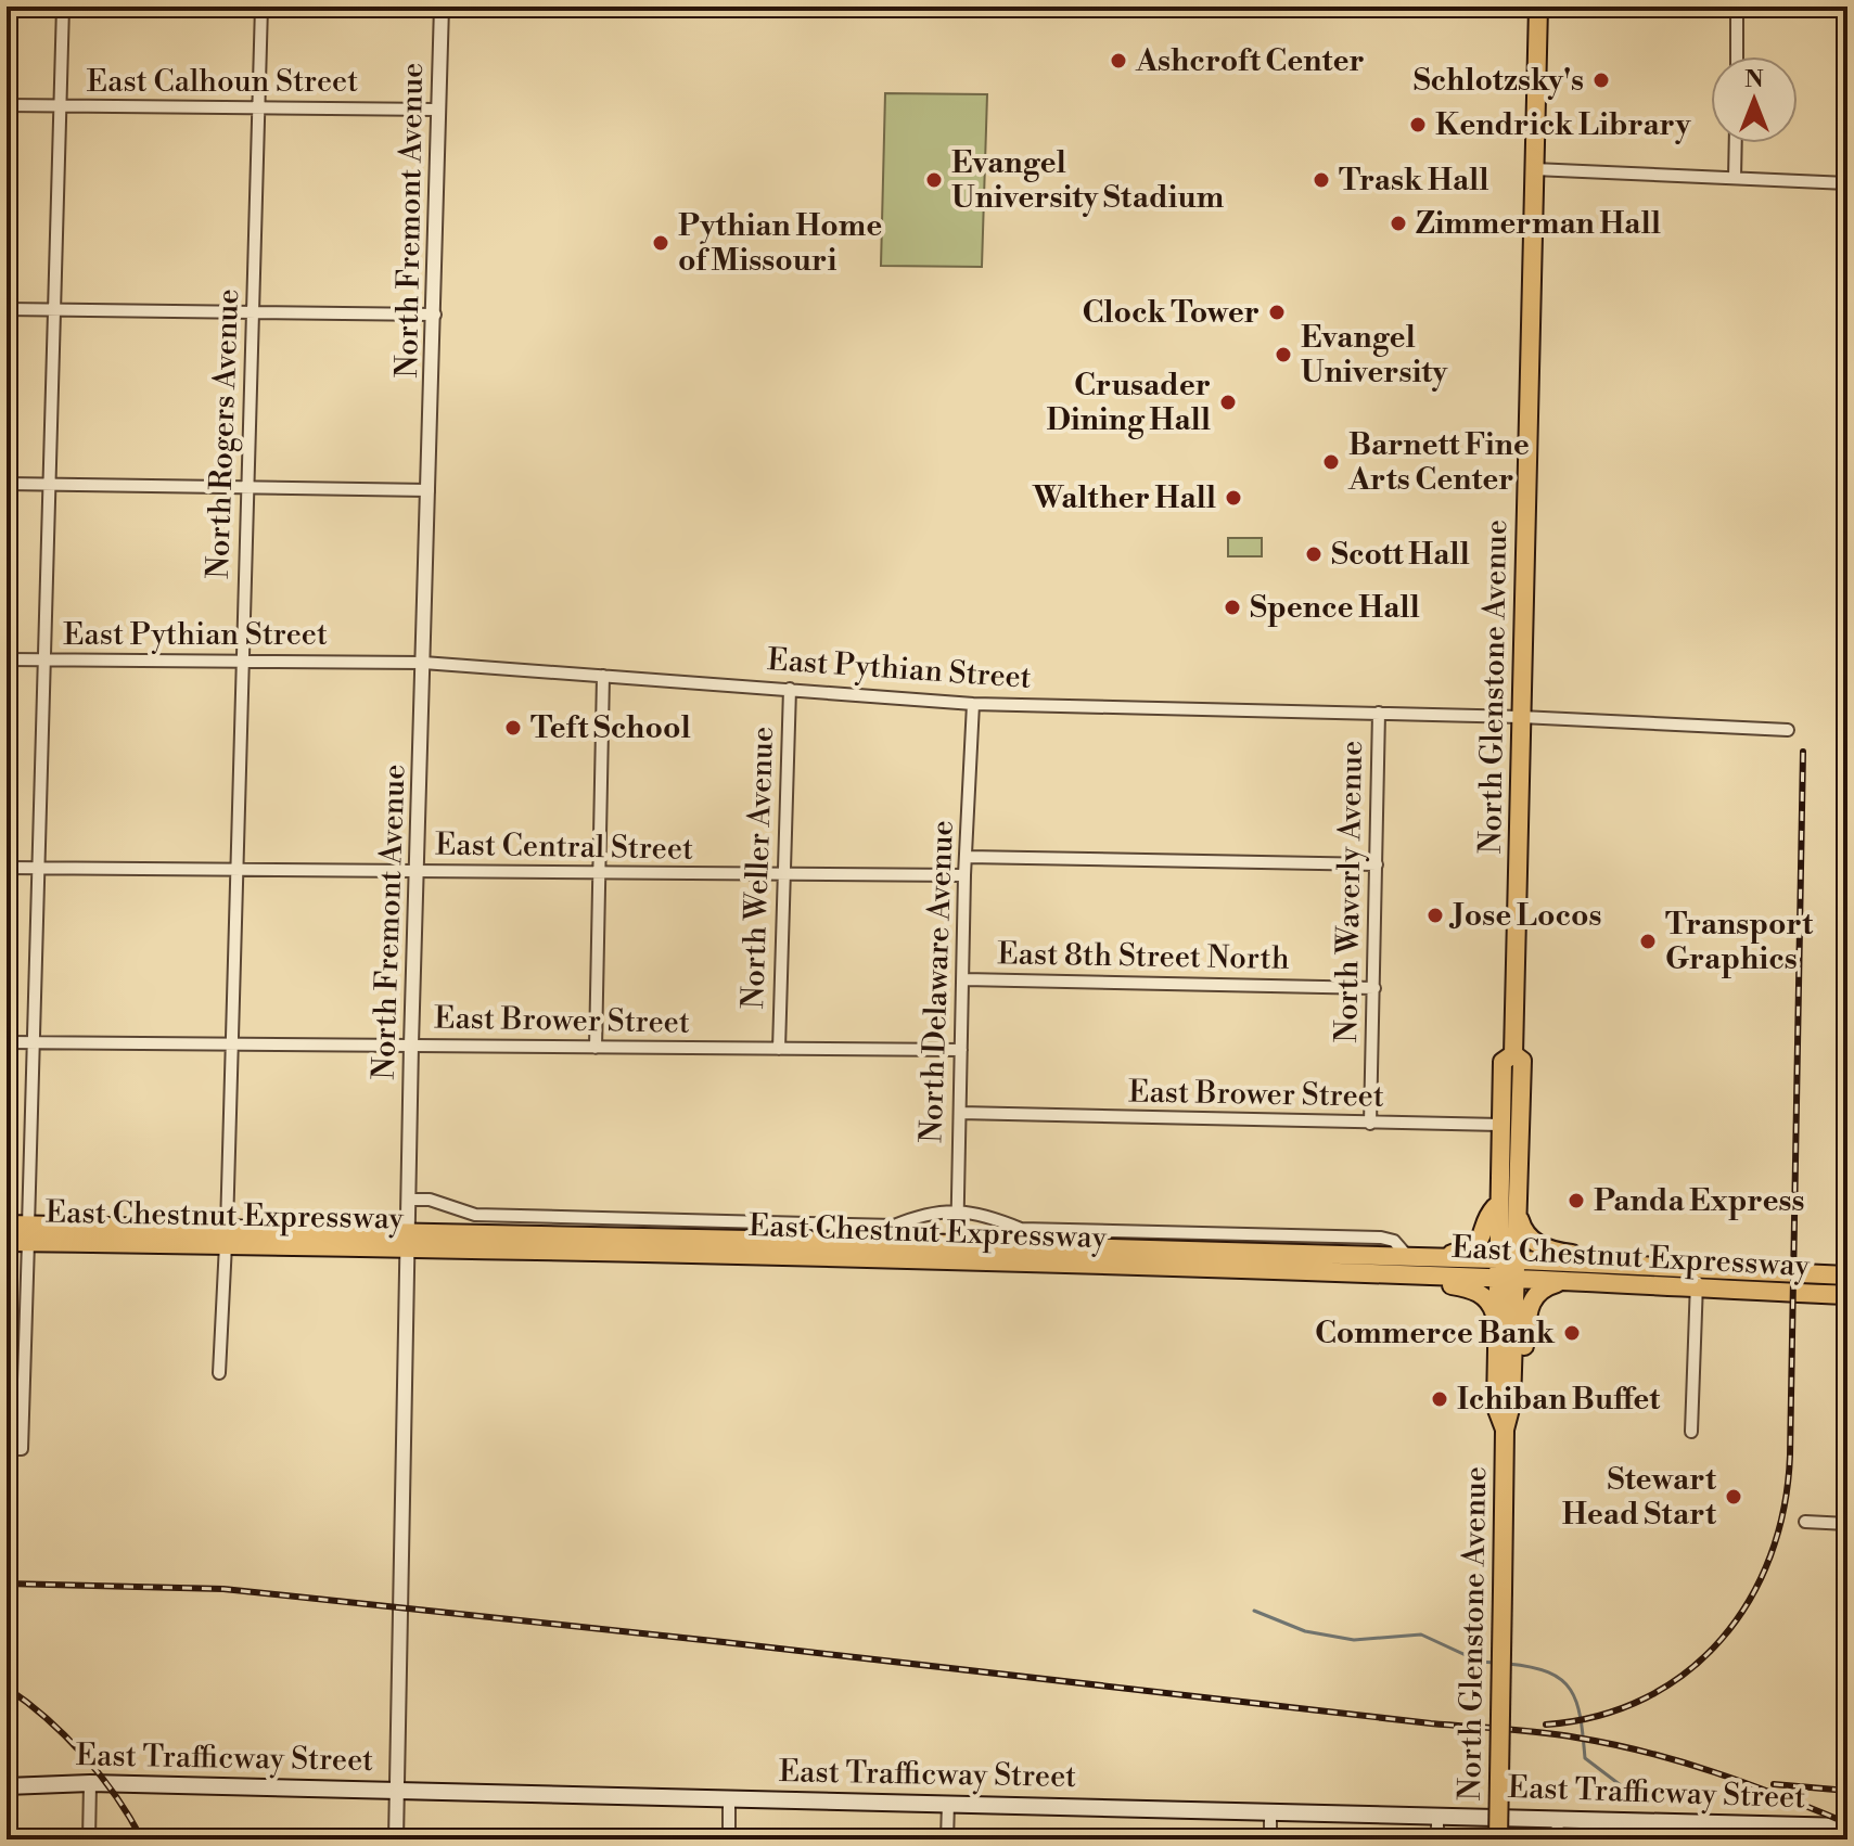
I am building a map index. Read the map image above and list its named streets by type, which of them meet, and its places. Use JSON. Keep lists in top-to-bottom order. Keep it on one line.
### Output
{"streets":{"main road":["North Glenstone Avenue","East Chestnut Expressway","East Trafficway Street"],"street":["East Calhoun Street","North Fremont Avenue","North Rogers Avenue","East Pythian Street","East Central Street","North Weller Avenue","North Waverly Avenue","East 8th Street North","North Delaware Avenue","East Brower Street"]},"crossings":[["East Calhoun Street","North Fremont Avenue"],["East Calhoun Street","North Rogers Avenue"],["North Fremont Avenue","East Pythian Street"],["North Fremont Avenue","East Central Street"],["North Fremont Avenue","East Brower Street"],["North Fremont Avenue","East Chestnut Expressway"],["North Fremont Avenue","East Trafficway Street"],["North Rogers Avenue","East Pythian Street"],["North Rogers Avenue","East Central Street"],["North Rogers Avenue","East Brower Street"],["North Rogers Avenue","East Chestnut Expressway"],["East Pythian Street","North Glenstone Avenue"],["East Pythian Street","North Weller Avenue"],["East Pythian Street","North Waverly Avenue"],["East Pythian Street","North Delaware Avenue"],["North Glenstone Avenue","East Brower Street"],["North Glenstone Avenue","East Chestnut Expressway"],["East Central Street","North Weller Avenue"],["East Central Street","North Delaware Avenue"],["North Weller Avenue","East Brower Street"],["North Waverly Avenue","East 8th Street North"],["North Waverly Avenue","East Brower Street"],["East 8th Street North","North Delaware Avenue"],["North Delaware Avenue","East Brower Street"],["North Delaware Avenue","East Chestnut Expressway"]],"places":["Ashcroft Center","Schlotzsky's","Kendrick Library","Evangel University Stadium","Trask Hall","Zimmerman Hall","Pythian Home of Missouri","Clock Tower","Evangel University","Crusader Dining Hall","Barnett Fine Arts Center","Walther Hall","Scott Hall","Spence Hall","Teft School","Jose Locos","Transport Graphics","Panda Express","Commerce Bank","Ichiban Buffet","Stewart Head Start"],"north":"top"}
